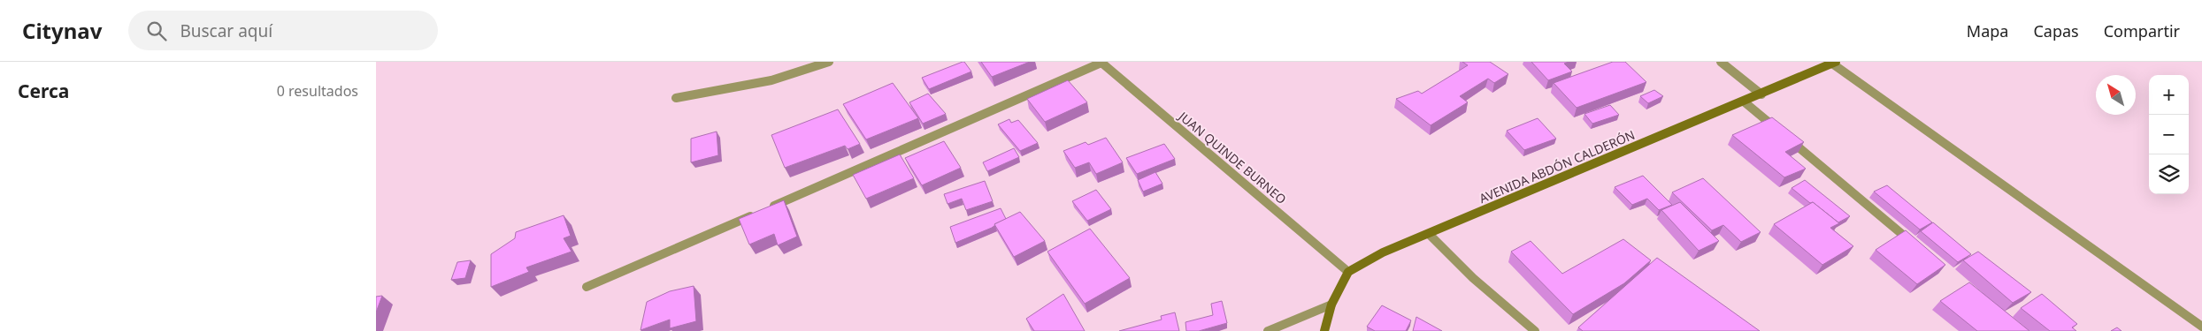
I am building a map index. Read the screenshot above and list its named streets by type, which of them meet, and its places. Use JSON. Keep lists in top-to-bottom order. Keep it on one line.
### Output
{"streets":{"street":["JUAN QUINDE BURNEO","AVENIDA ABDÓN CALDERÓN"]},"crossings":[["JUAN QUINDE BURNEO","AVENIDA ABDÓN CALDERÓN"]],"north":"top left","page":{"header":"Citynav","search":"Buscar aquí","nav":["Mapa","Capas","Compartir"],"heading":["Cerca","0 resultados"],"map_buttons":["+","−"]}}
